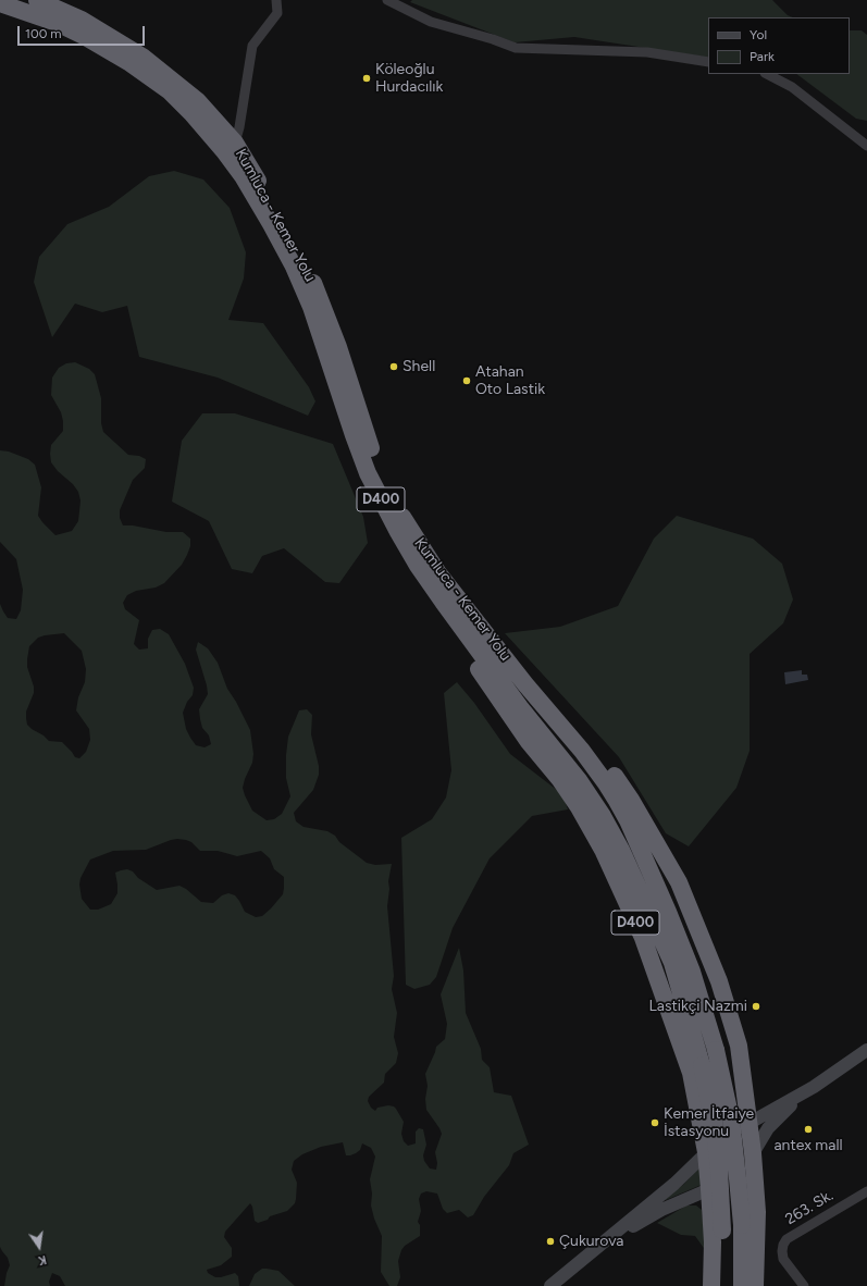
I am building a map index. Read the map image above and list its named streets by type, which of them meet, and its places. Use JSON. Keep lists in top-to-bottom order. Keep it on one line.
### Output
{"streets":{"highway":["Kumluca - Kemer Yolu","D400"],"street":["263. Sk."]},"places":["Köleoğlu Hurdacılık","Shell","Atahan Oto Lastik","Lastikçi Nazmi","Kemer İtfaiye İstasyonu","antex mall","Çukurova"],"legend":["Yol","Park"],"scale_bar":"100 m","north":"bottom"}
